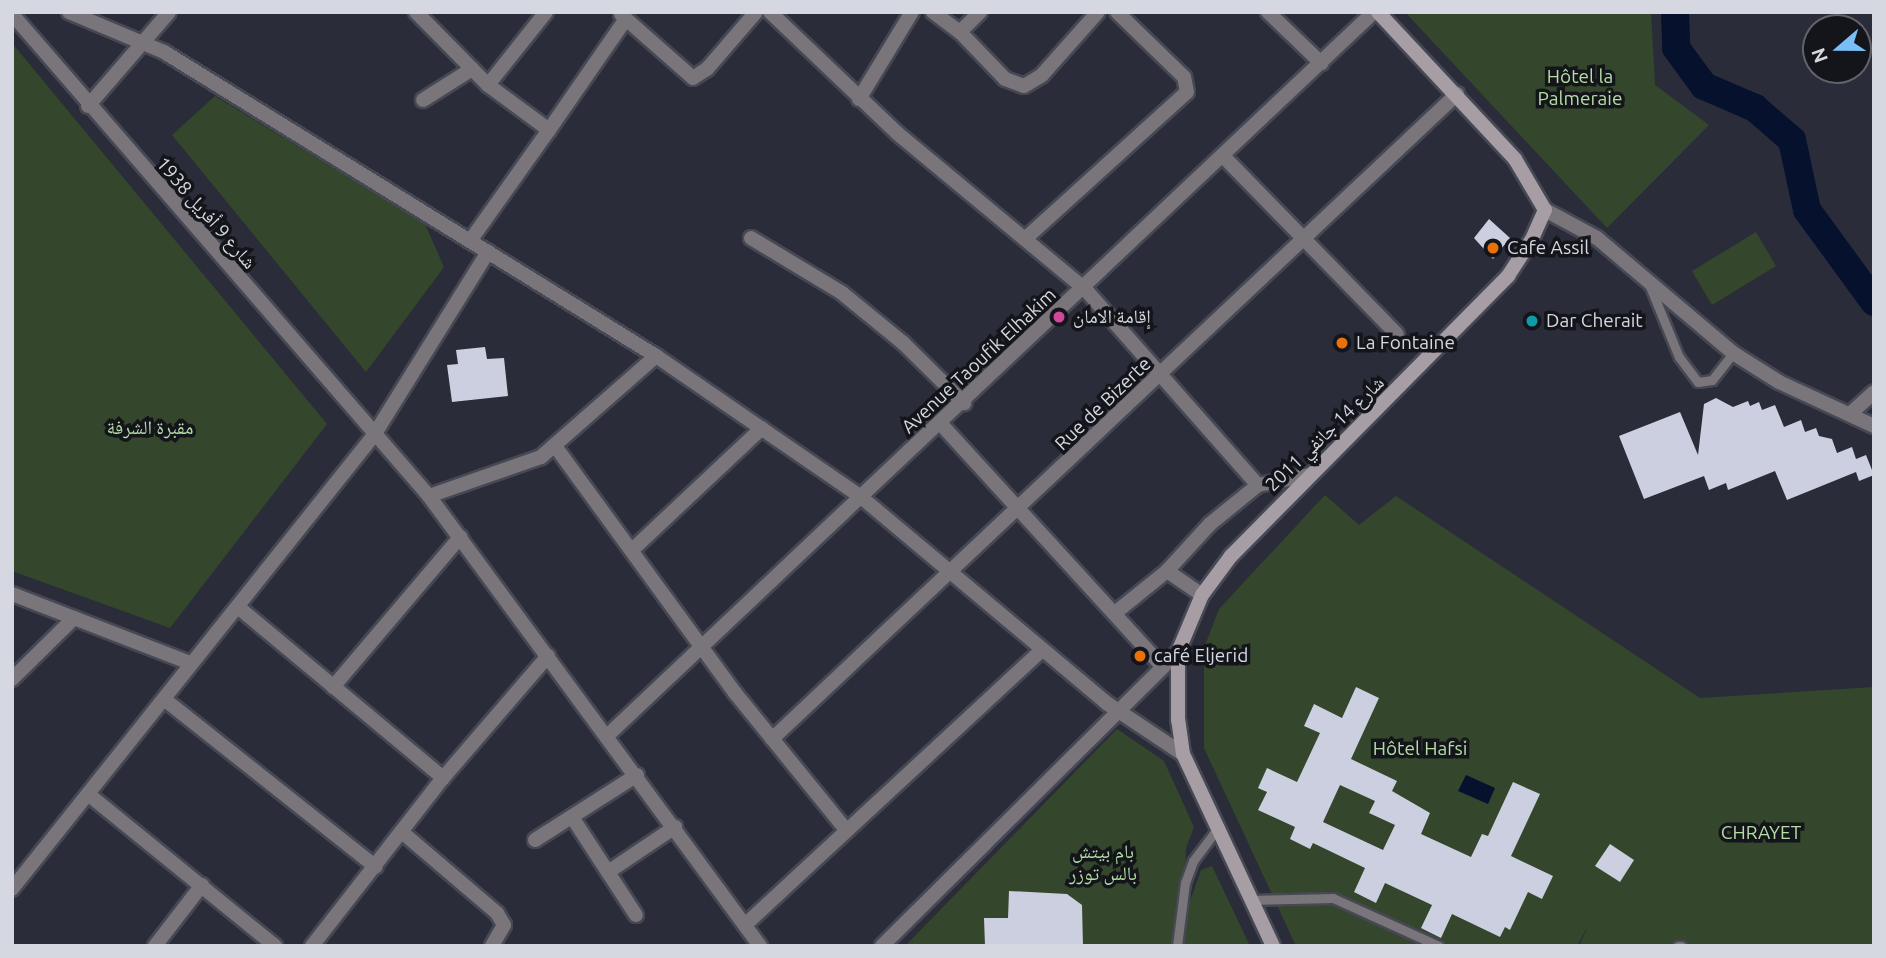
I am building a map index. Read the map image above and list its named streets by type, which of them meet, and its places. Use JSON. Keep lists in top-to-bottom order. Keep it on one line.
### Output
{"streets":{"main road":["شارع 14 جانفي 2011"],"street":["شارع 9 أفريل 1938","Avenue Taoufik Elhakim","Rue de Bizerte"]},"crossings":[["شارع 9 أفريل 1938","Avenue Taoufik Elhakim"]],"parks":["Hôtel la Palmeraie","مقبرة الشرفة","Hôtel Hafsi","CHRAYET","بام بيتش بالس توزر"],"places":["Cafe Assil","إقامة الامان","Dar Cherait","La Fontaine","café Eljerid"],"north":"left"}
